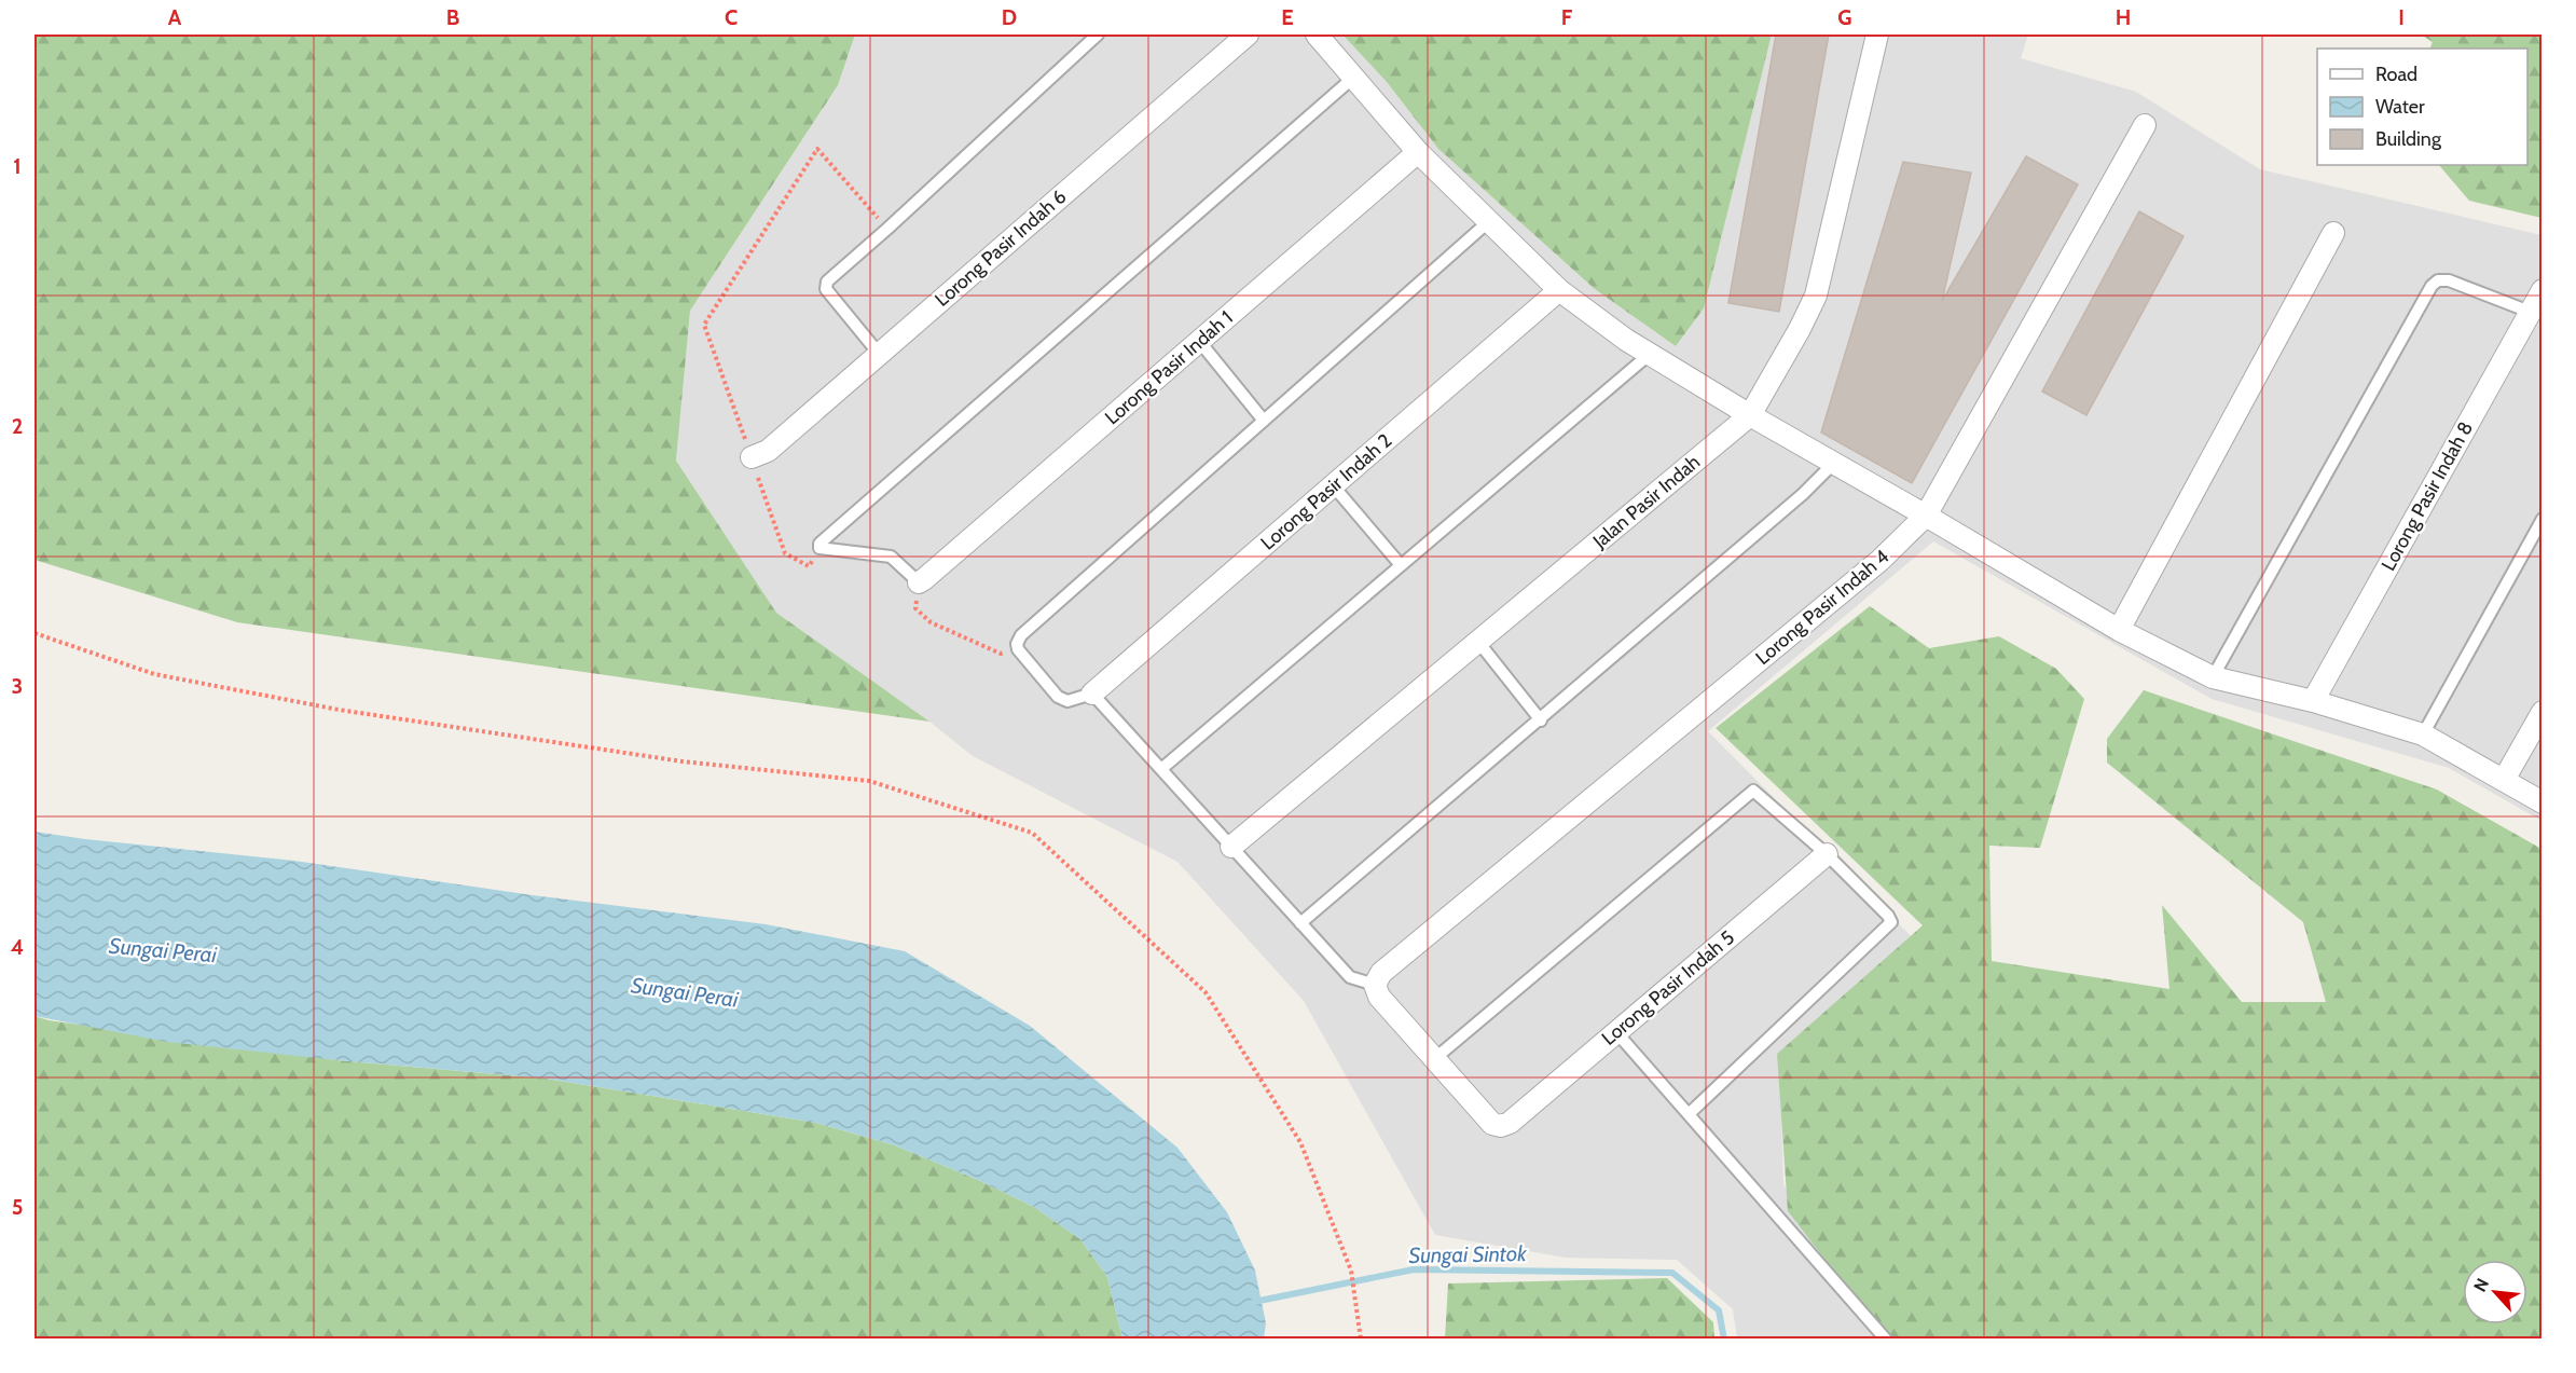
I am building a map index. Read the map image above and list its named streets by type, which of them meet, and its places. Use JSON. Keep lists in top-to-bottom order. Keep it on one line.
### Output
{"streets":{"street":["Lorong Pasir Indah 6","Lorong Pasir Indah 1","Lorong Pasir Indah 2","Lorong Pasir Indah 8","Jalan Pasir Indah","Lorong Pasir Indah 4","Lorong Pasir Indah 5"]},"water":["Sungai Perai","Sungai Sintok"],"legend":["Road","Water","Building"],"north":"top left","grid":{"columns":["A","B","C","D","E","F","G","H","I"],"rows":["1","2","3","4","5"]}}
